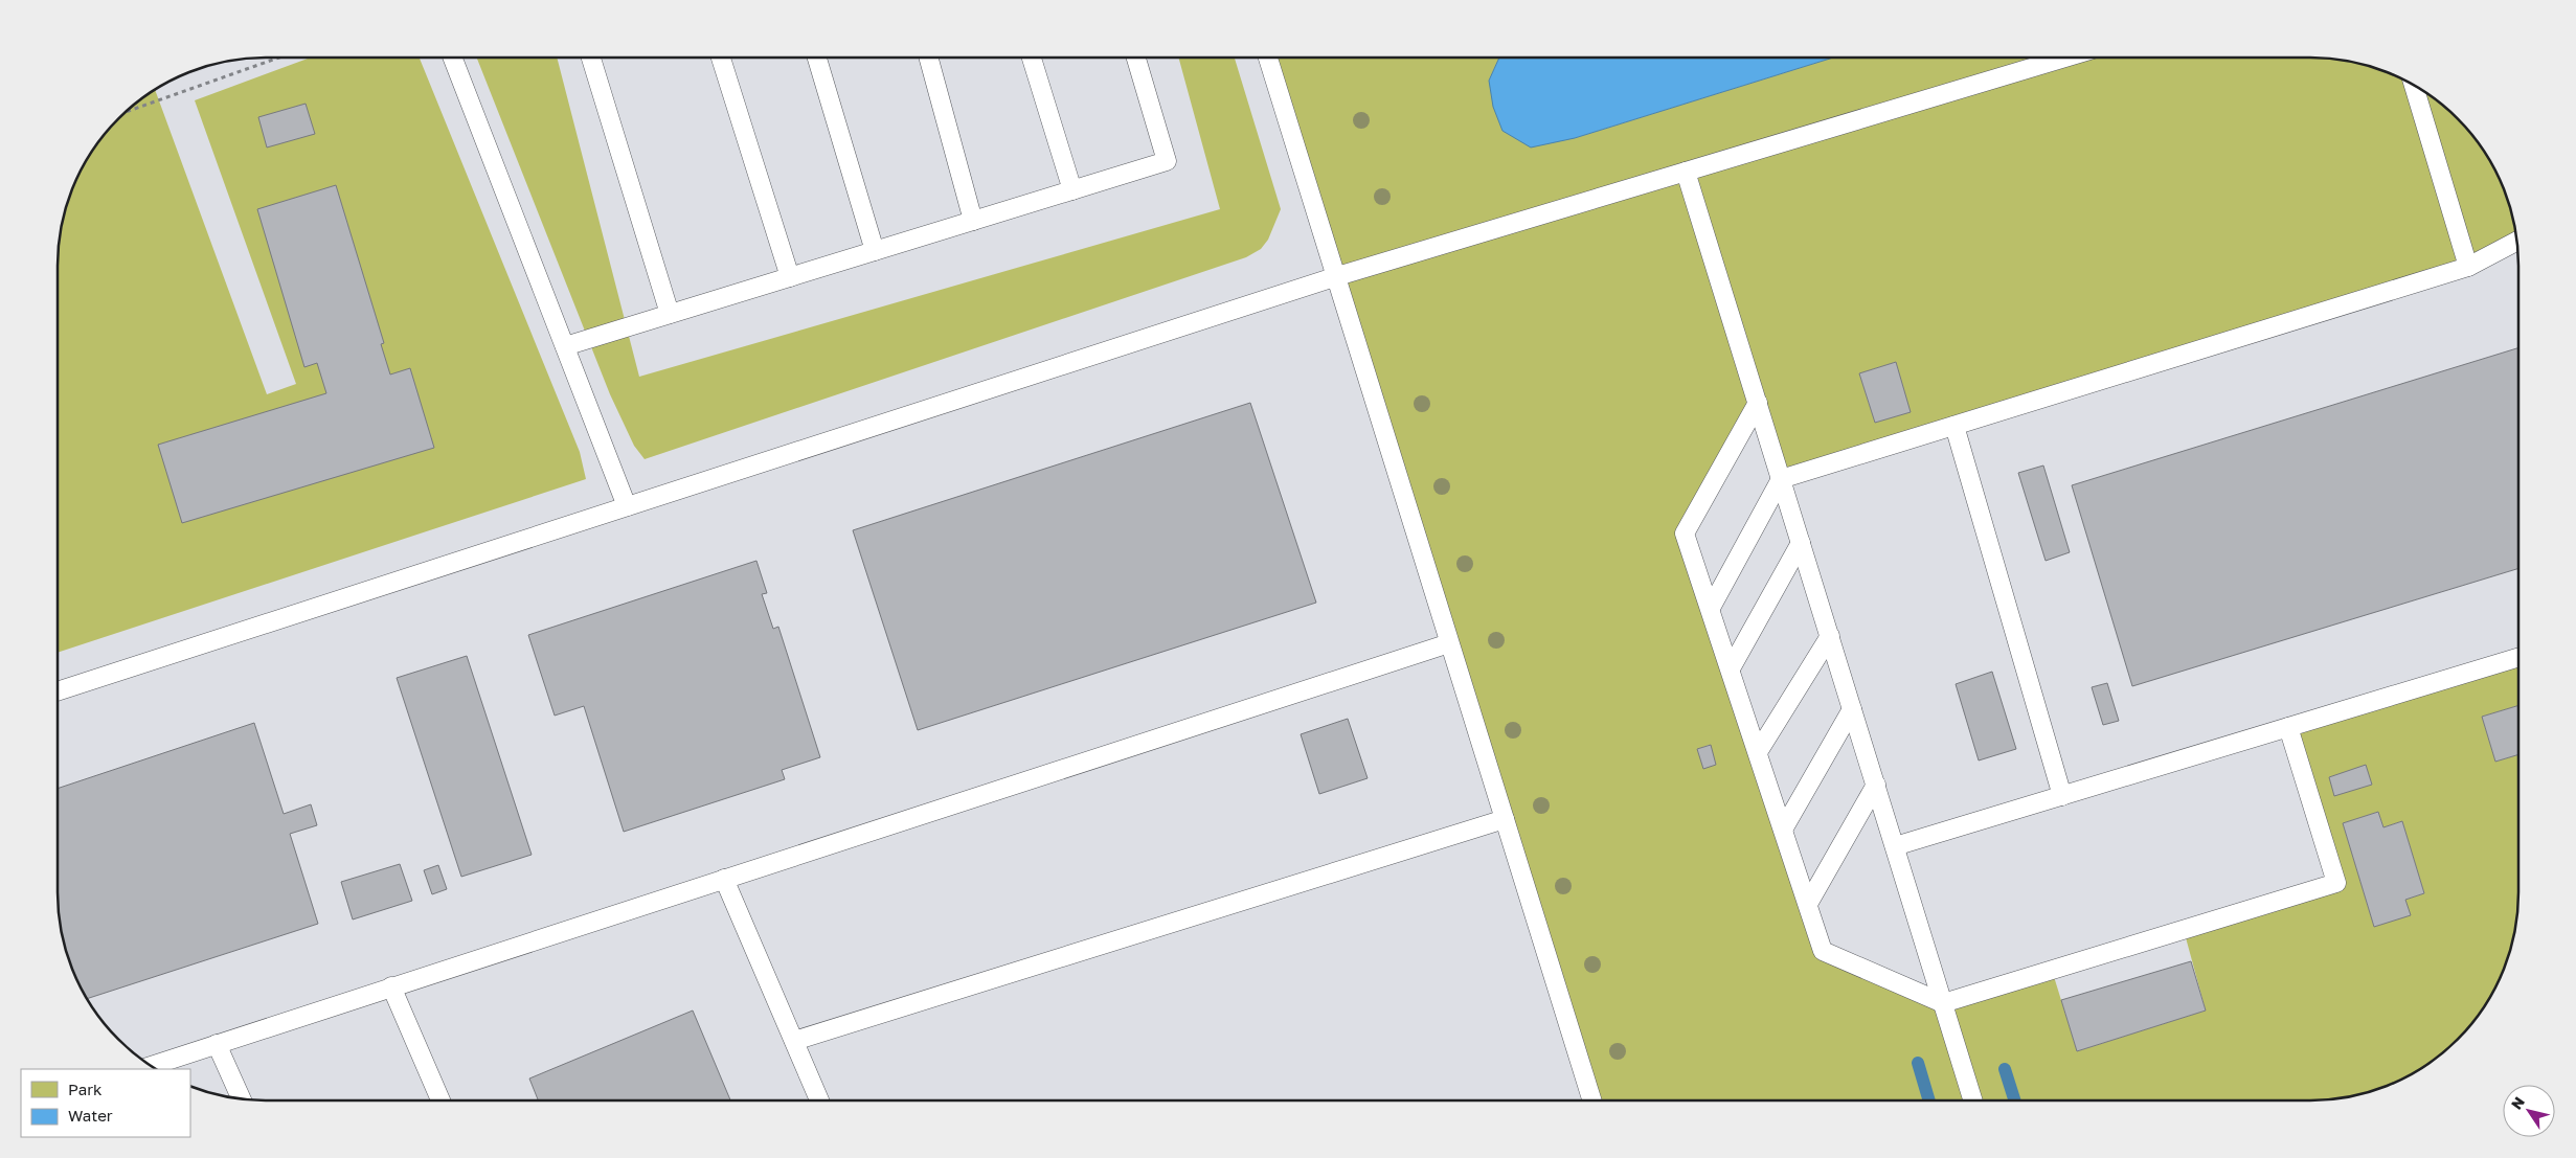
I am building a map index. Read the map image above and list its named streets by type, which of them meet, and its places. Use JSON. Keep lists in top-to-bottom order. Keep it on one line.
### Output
{"legend":["Park","Water"],"north":"top left"}
